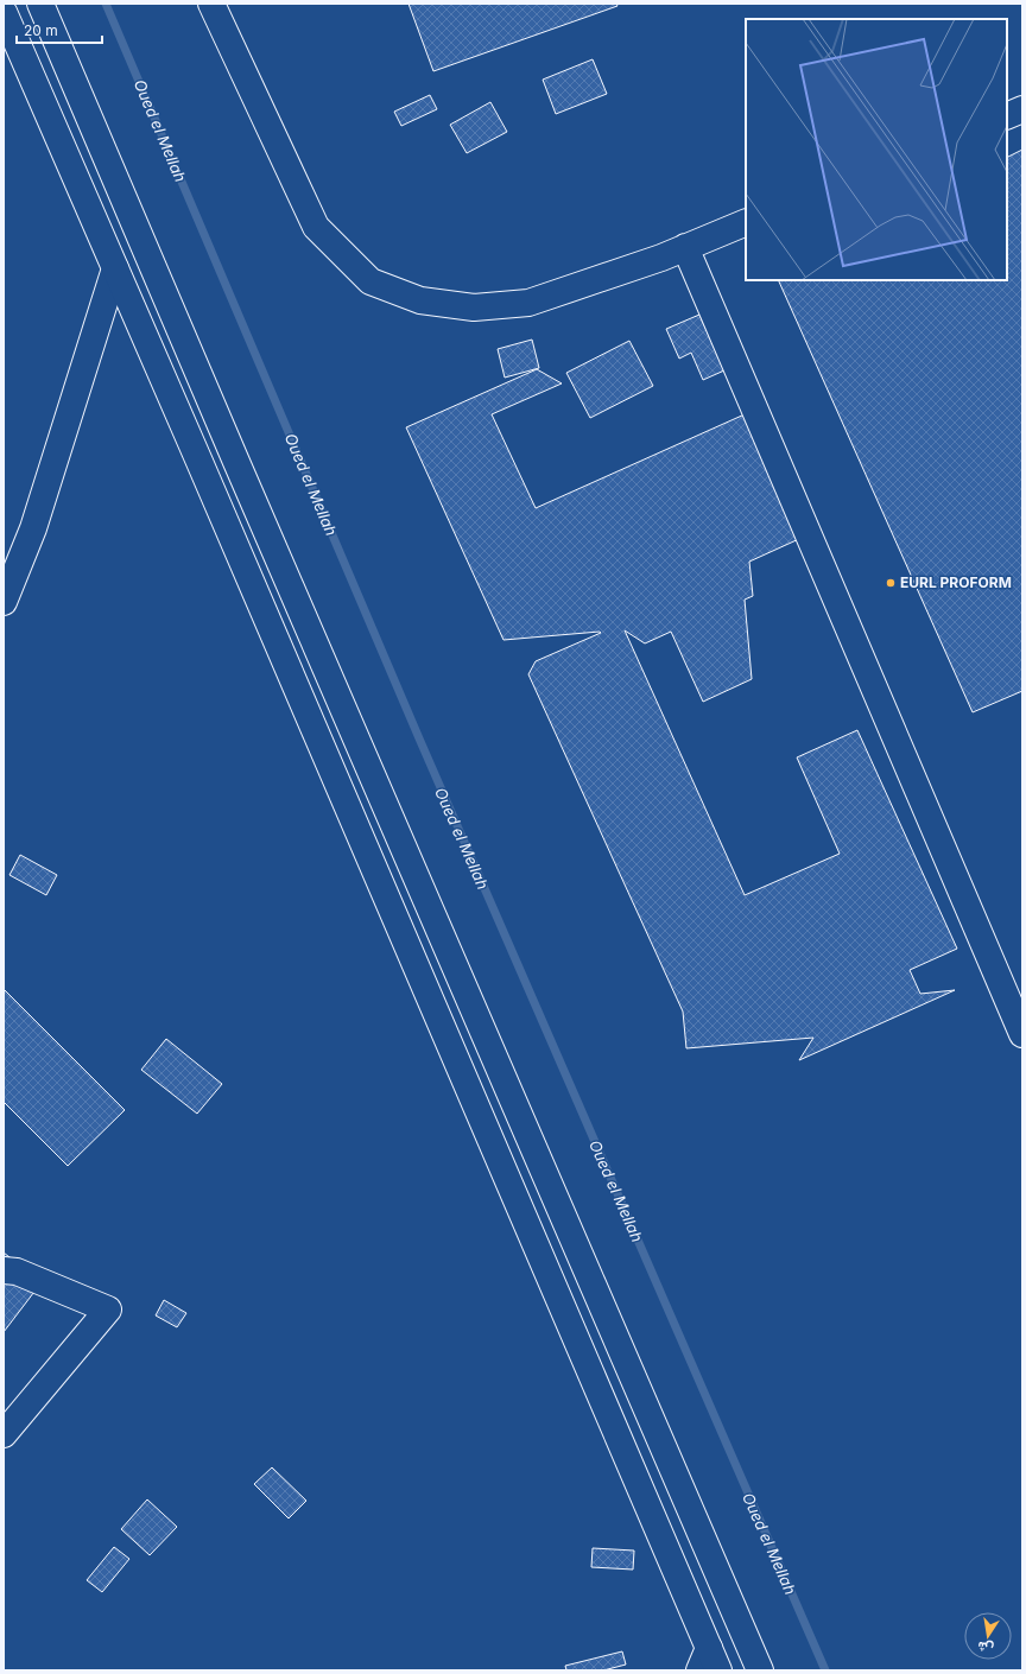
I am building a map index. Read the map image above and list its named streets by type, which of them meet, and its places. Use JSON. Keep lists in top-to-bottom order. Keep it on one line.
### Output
{"water":["Oued el Mellah"],"places":["EURL PROFORM"],"scale_bar":"20 m","north":"bottom"}
